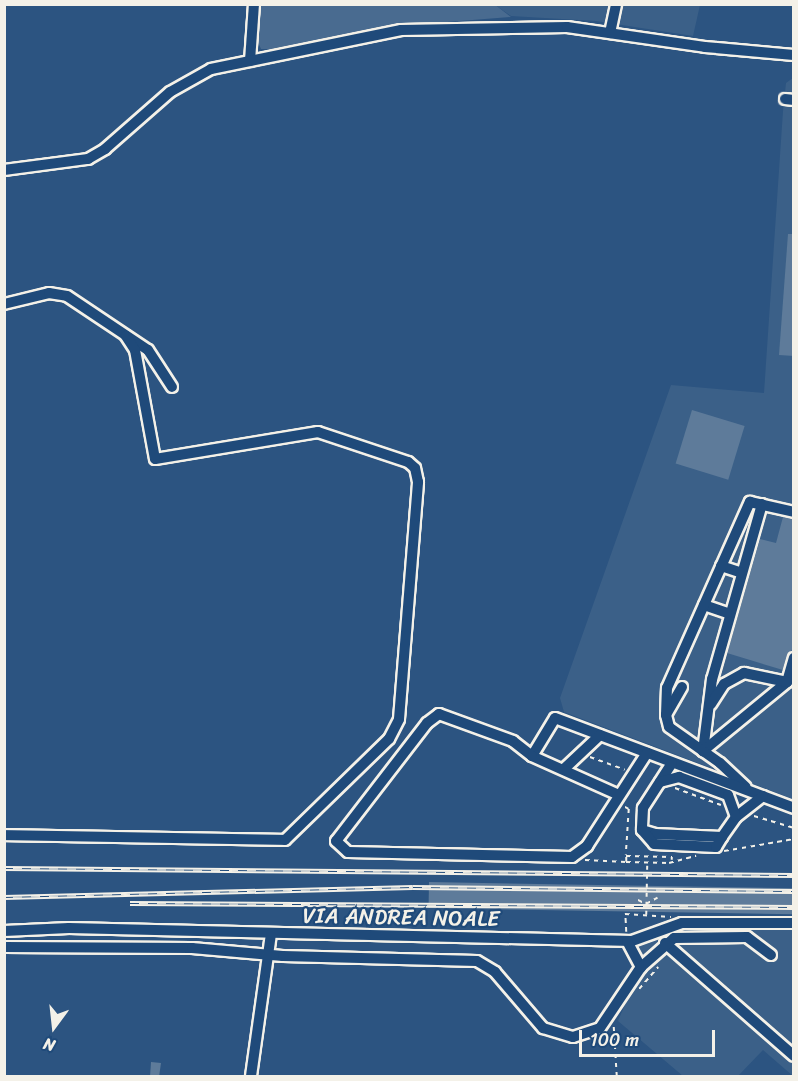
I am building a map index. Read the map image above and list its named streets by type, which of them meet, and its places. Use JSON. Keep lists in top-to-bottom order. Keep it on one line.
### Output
{"streets":{"street":["VIA ANDREA NOALE"]},"scale_bar":"100 m","north":"bottom"}
